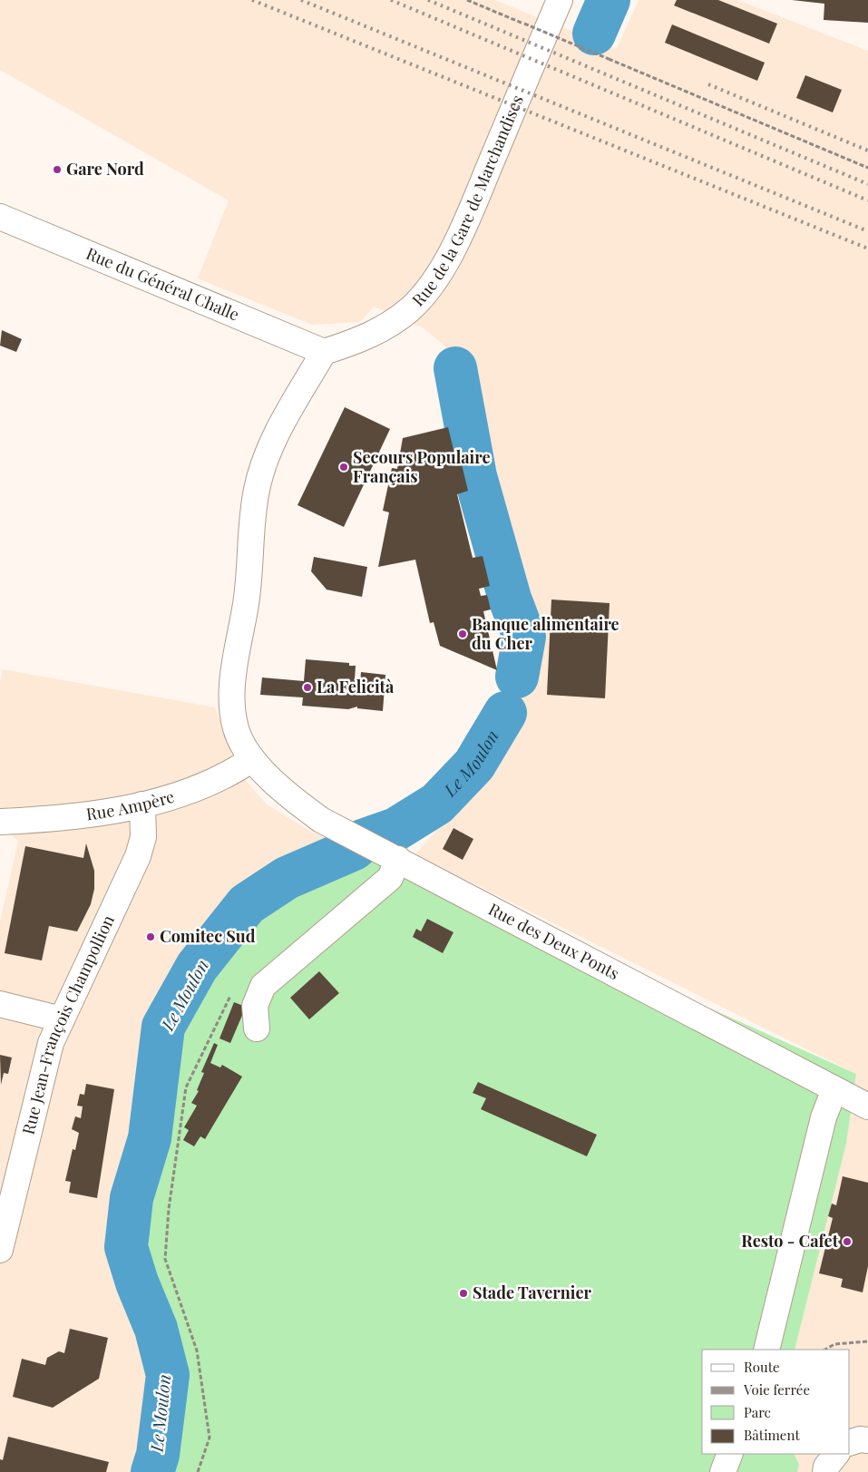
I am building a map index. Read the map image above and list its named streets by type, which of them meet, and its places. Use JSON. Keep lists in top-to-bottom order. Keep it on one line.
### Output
{"streets":{"main road":["Rue de la Gare de Marchandises","Rue du Général Challe","Rue Ampère","Rue des Deux Ponts","Rue Jean-François Champollion"]},"crossings":[["Rue de la Gare de Marchandises","Rue du Général Challe"],["Rue Ampère","Rue des Deux Ponts"],["Rue Ampère","Rue Jean-François Champollion"]],"water":["Le Moulon"],"places":["Gare Nord","Secours Populaire Français","Banque alimentaire du Cher","La Felicità","Comitec Sud","Resto - Cafet","Stade Tavernier"],"legend":["Route","Voie ferrée","Parc","Bâtiment"]}
